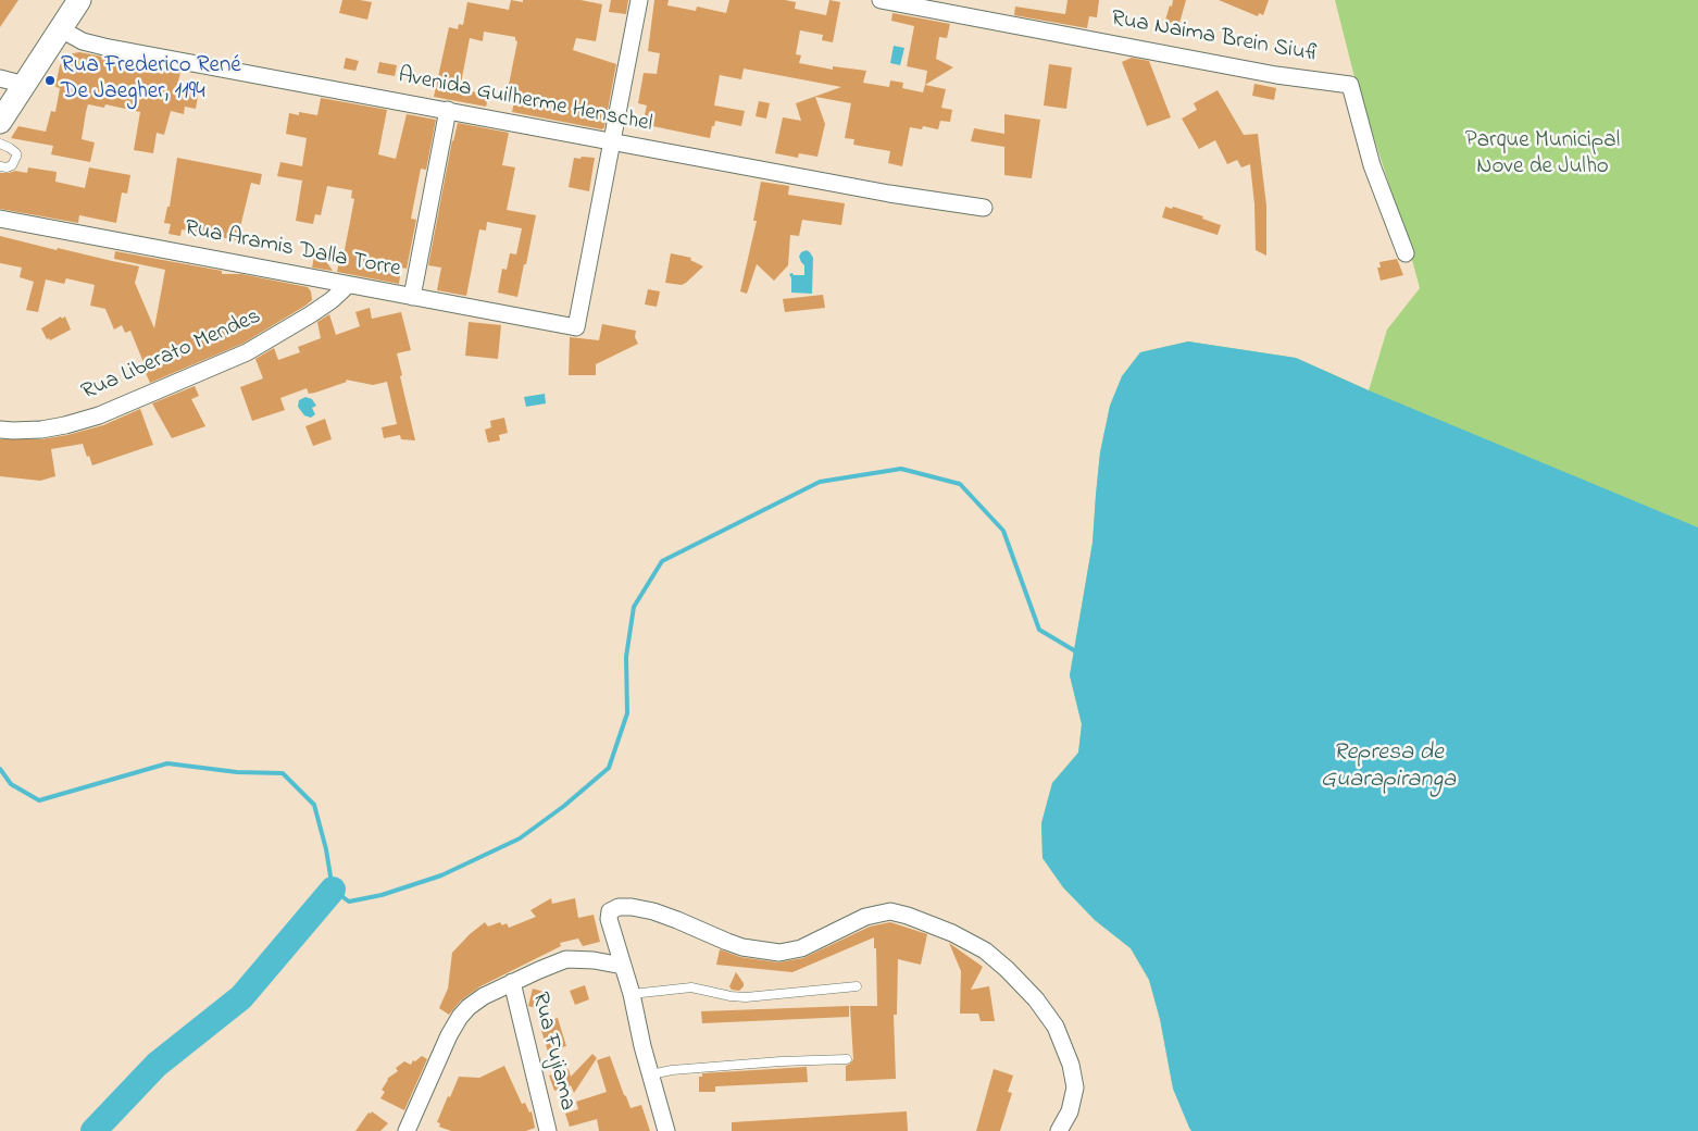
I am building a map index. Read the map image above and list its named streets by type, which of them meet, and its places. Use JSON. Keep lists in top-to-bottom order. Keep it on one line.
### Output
{"streets":{"street":["Rua Naima Brein Siufi","Avenida Guilherme Henschel","Rua Aramis Dalla Torre","Rua Liberato Mendes","Rua Fujiama"]},"crossings":[["Avenida Guilherme Henschel","Rua Aramis Dalla Torre"],["Rua Aramis Dalla Torre","Rua Liberato Mendes"]],"water":["Represa de Guarapiranga"],"parks":["Parque Municipal Nove de Julho"],"places":["Rua Frederico René De Jaegher, 1194"]}
